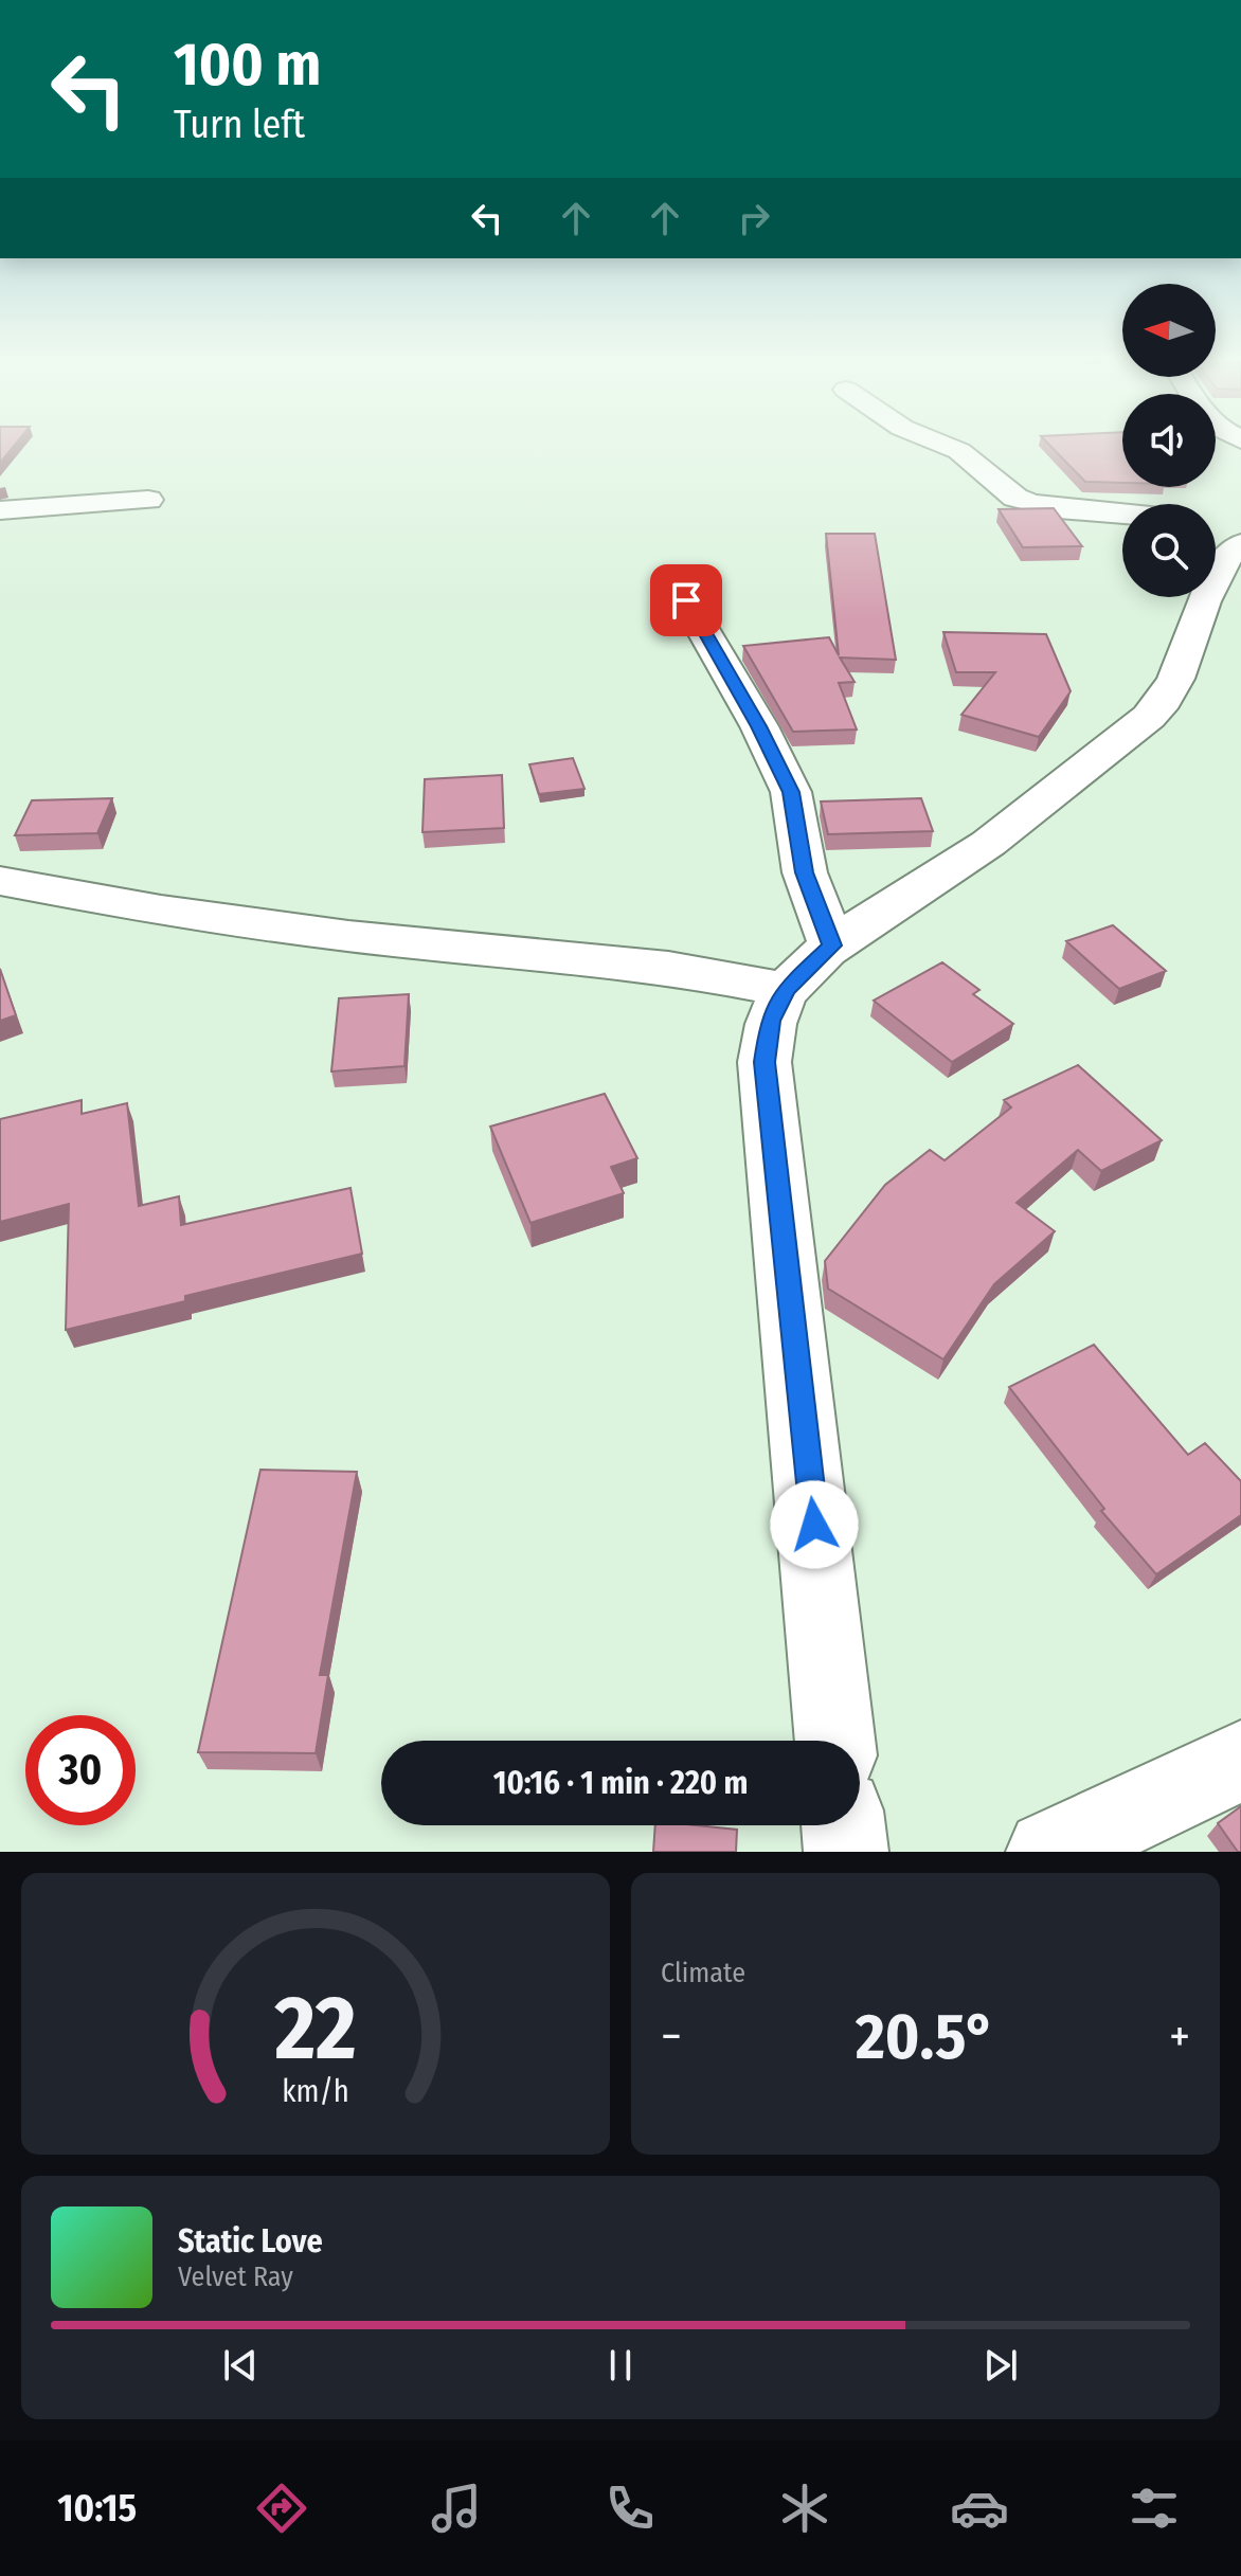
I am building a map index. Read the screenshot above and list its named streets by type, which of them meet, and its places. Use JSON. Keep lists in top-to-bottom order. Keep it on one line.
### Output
{"north":"left","page":{"turn":["100 m","Turn left"],"limit":"30","trip":"10:16 · 1 min · 220 m","tile":"Climate","heat":["−","20.5°","+"],"song":["Static Love","Velvet Ray"],"tabs":"10:15","gauge":["22","km/h"]}}
